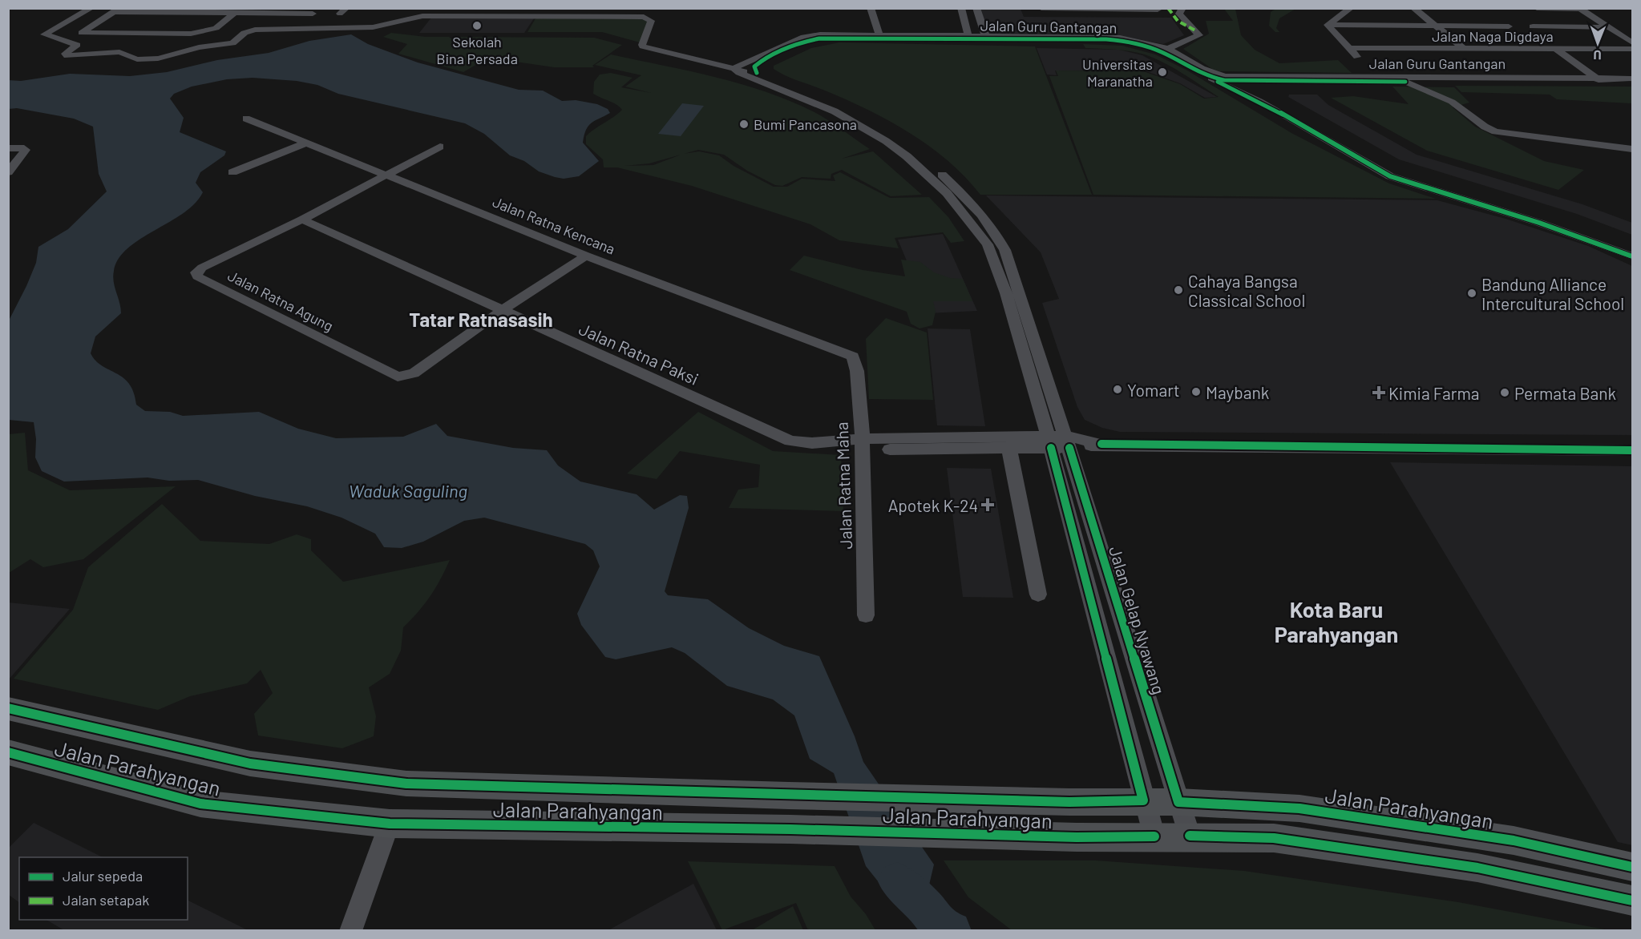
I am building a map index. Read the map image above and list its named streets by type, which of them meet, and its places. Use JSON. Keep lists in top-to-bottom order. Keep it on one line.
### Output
{"streets":{"main road":["Jalan Parahyangan"],"street":["Jalan Guru Gantangan","Jalan Naga Digdaya","Jalan Ratna Kencana","Jalan Ratna Agung","Jalan Ratna Paksi","Jalan Ratna Maha","Jalan Gelap Nyawang"]},"crossings":[["Jalan Guru Gantangan","Jalan Gelap Nyawang"],["Jalan Ratna Kencana","Jalan Ratna Agung"],["Jalan Ratna Kencana","Jalan Ratna Maha"],["Jalan Ratna Agung","Jalan Ratna Paksi"],["Jalan Ratna Paksi","Jalan Ratna Maha"],["Jalan Gelap Nyawang","Jalan Parahyangan"]],"districts":["Tatar Ratnasasih","Kota Baru Parahyangan"],"water":["Waduk Saguling"],"places":{"other":["Sekolah Bina Persada","Universitas Maranatha","Bumi Pancasona","Cahaya Bangsa Classical School","Bandung Alliance Intercultural School","Yomart","Maybank","Permata Bank"],"health":["Kimia Farma","Apotek K-24"]},"legend":["Jalur sepeda","Jalan setapak"],"north":"bottom"}
